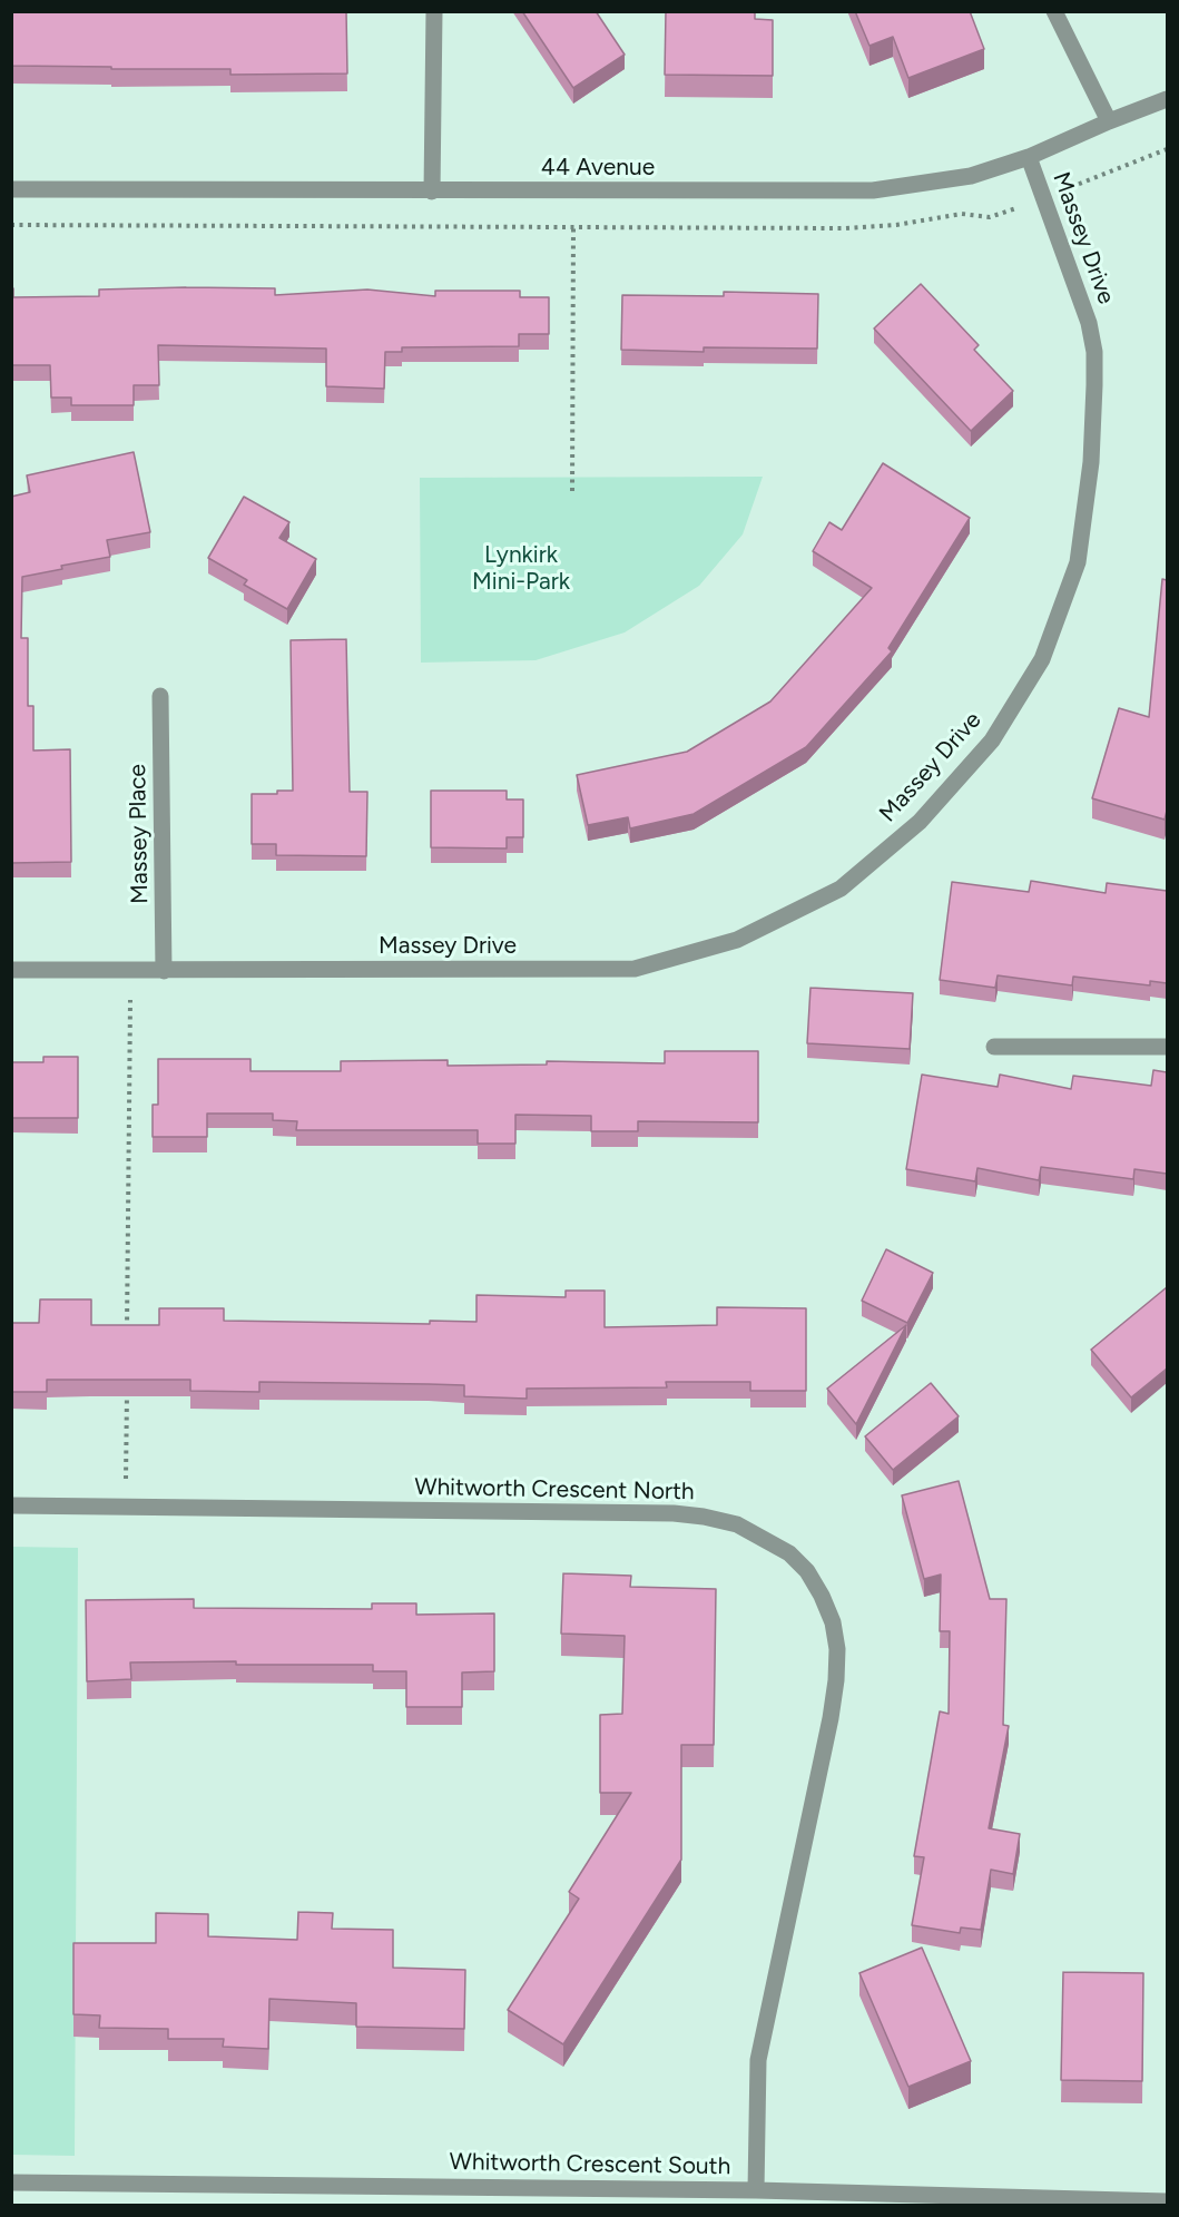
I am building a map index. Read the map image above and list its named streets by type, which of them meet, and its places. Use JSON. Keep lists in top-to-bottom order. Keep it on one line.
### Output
{"streets":{"street":["44 Avenue","Massey Drive","Massey Place","Whitworth Crescent North","Whitworth Crescent South"]},"crossings":[["44 Avenue","Massey Drive"],["Massey Drive","Massey Place"],["Whitworth Crescent North","Whitworth Crescent South"]],"parks":["Lynkirk Mini-Park"]}
